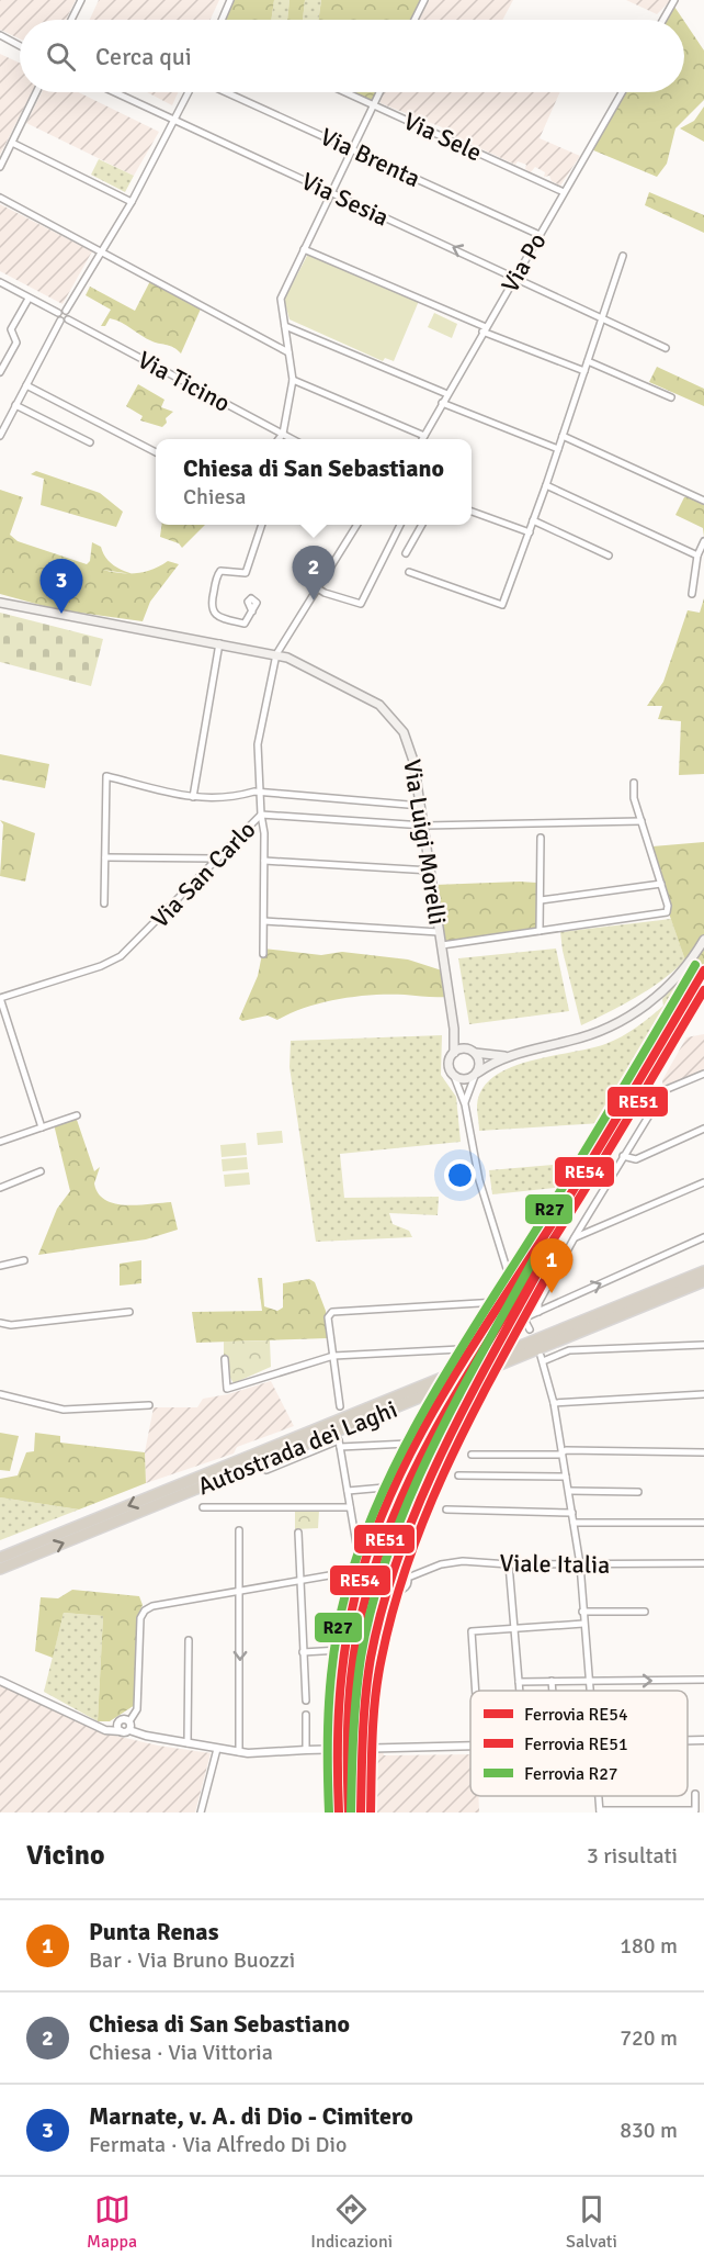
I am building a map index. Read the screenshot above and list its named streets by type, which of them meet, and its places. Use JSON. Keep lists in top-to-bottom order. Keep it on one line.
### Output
{"streets":{"highway":["Autostrada dei Laghi"],"main road":["Via Luigi Morelli"],"street":["Via Sele","Via Brenta","Via Sesia","Via Po","Via Ticino","Via San Carlo","Viale Italia"]},"crossings":[["Via Sele","Via Po"],["Via Brenta","Via Po"],["Via Sesia","Via Po"],["Via Luigi Morelli","Via San Carlo"]],"lines":["rail line R27","rail line RE54","rail line RE51"],"legend":["Ferrovia RE54","Ferrovia RE51","Ferrovia R27"],"page":{"search":"Cerca qui","popup":["Chiesa di San Sebastiano","Chiesa"],"pins":["2","3","1"],"heading":["Vicino","3 risultati"],"list":[{"mark":"1","name":"Punta Renas","note":"Bar · Via Bruno Buozzi","value":"180 m"},{"mark":"2","name":"Chiesa di San Sebastiano","note":"Chiesa · Via Vittoria","value":"720 m"},{"mark":"3","name":"Marnate, v. A. di Dio - Cimitero","note":"Fermata · Via Alfredo Di Dio","value":"830 m"}],"nav":["Mappa","Indicazioni","Salvati"]}}
